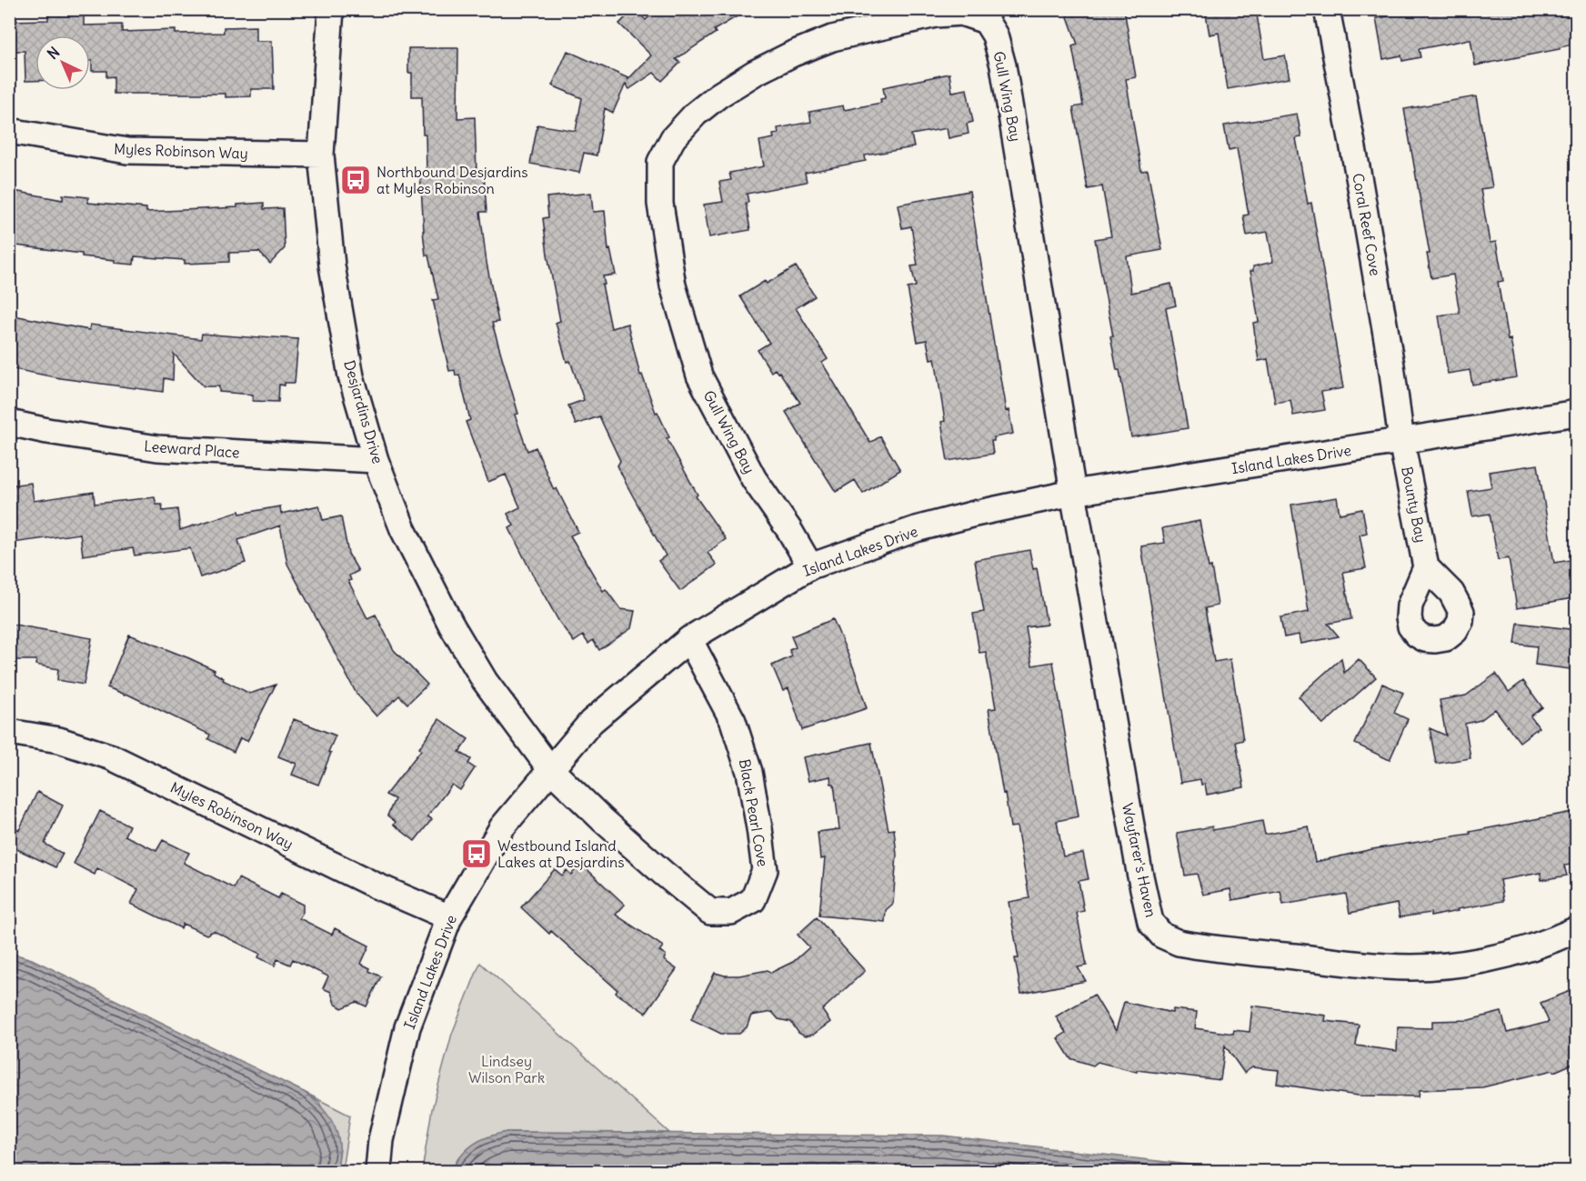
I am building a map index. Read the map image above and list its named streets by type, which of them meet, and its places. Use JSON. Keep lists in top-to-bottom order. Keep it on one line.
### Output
{"streets":{"street":["Gull Wing Bay","Myles Robinson Way","Coral Reef Cove","Desjardins Drive","Leeward Place","Island Lakes Drive","Bounty Bay","Black Pearl Cove","Wayfarer's Haven"]},"crossings":[["Gull Wing Bay","Island Lakes Drive"],["Gull Wing Bay","Wayfarer's Haven"],["Myles Robinson Way","Desjardins Drive"],["Myles Robinson Way","Island Lakes Drive"],["Coral Reef Cove","Island Lakes Drive"],["Coral Reef Cove","Bounty Bay"],["Desjardins Drive","Leeward Place"],["Desjardins Drive","Island Lakes Drive"],["Desjardins Drive","Black Pearl Cove"],["Island Lakes Drive","Bounty Bay"],["Island Lakes Drive","Black Pearl Cove"],["Island Lakes Drive","Wayfarer's Haven"]],"parks":["Lindsey Wilson Park"],"places":{"bus stop":["Northbound Desjardins at Myles Robinson","Westbound Island Lakes at Desjardins"]},"north":"top left"}
